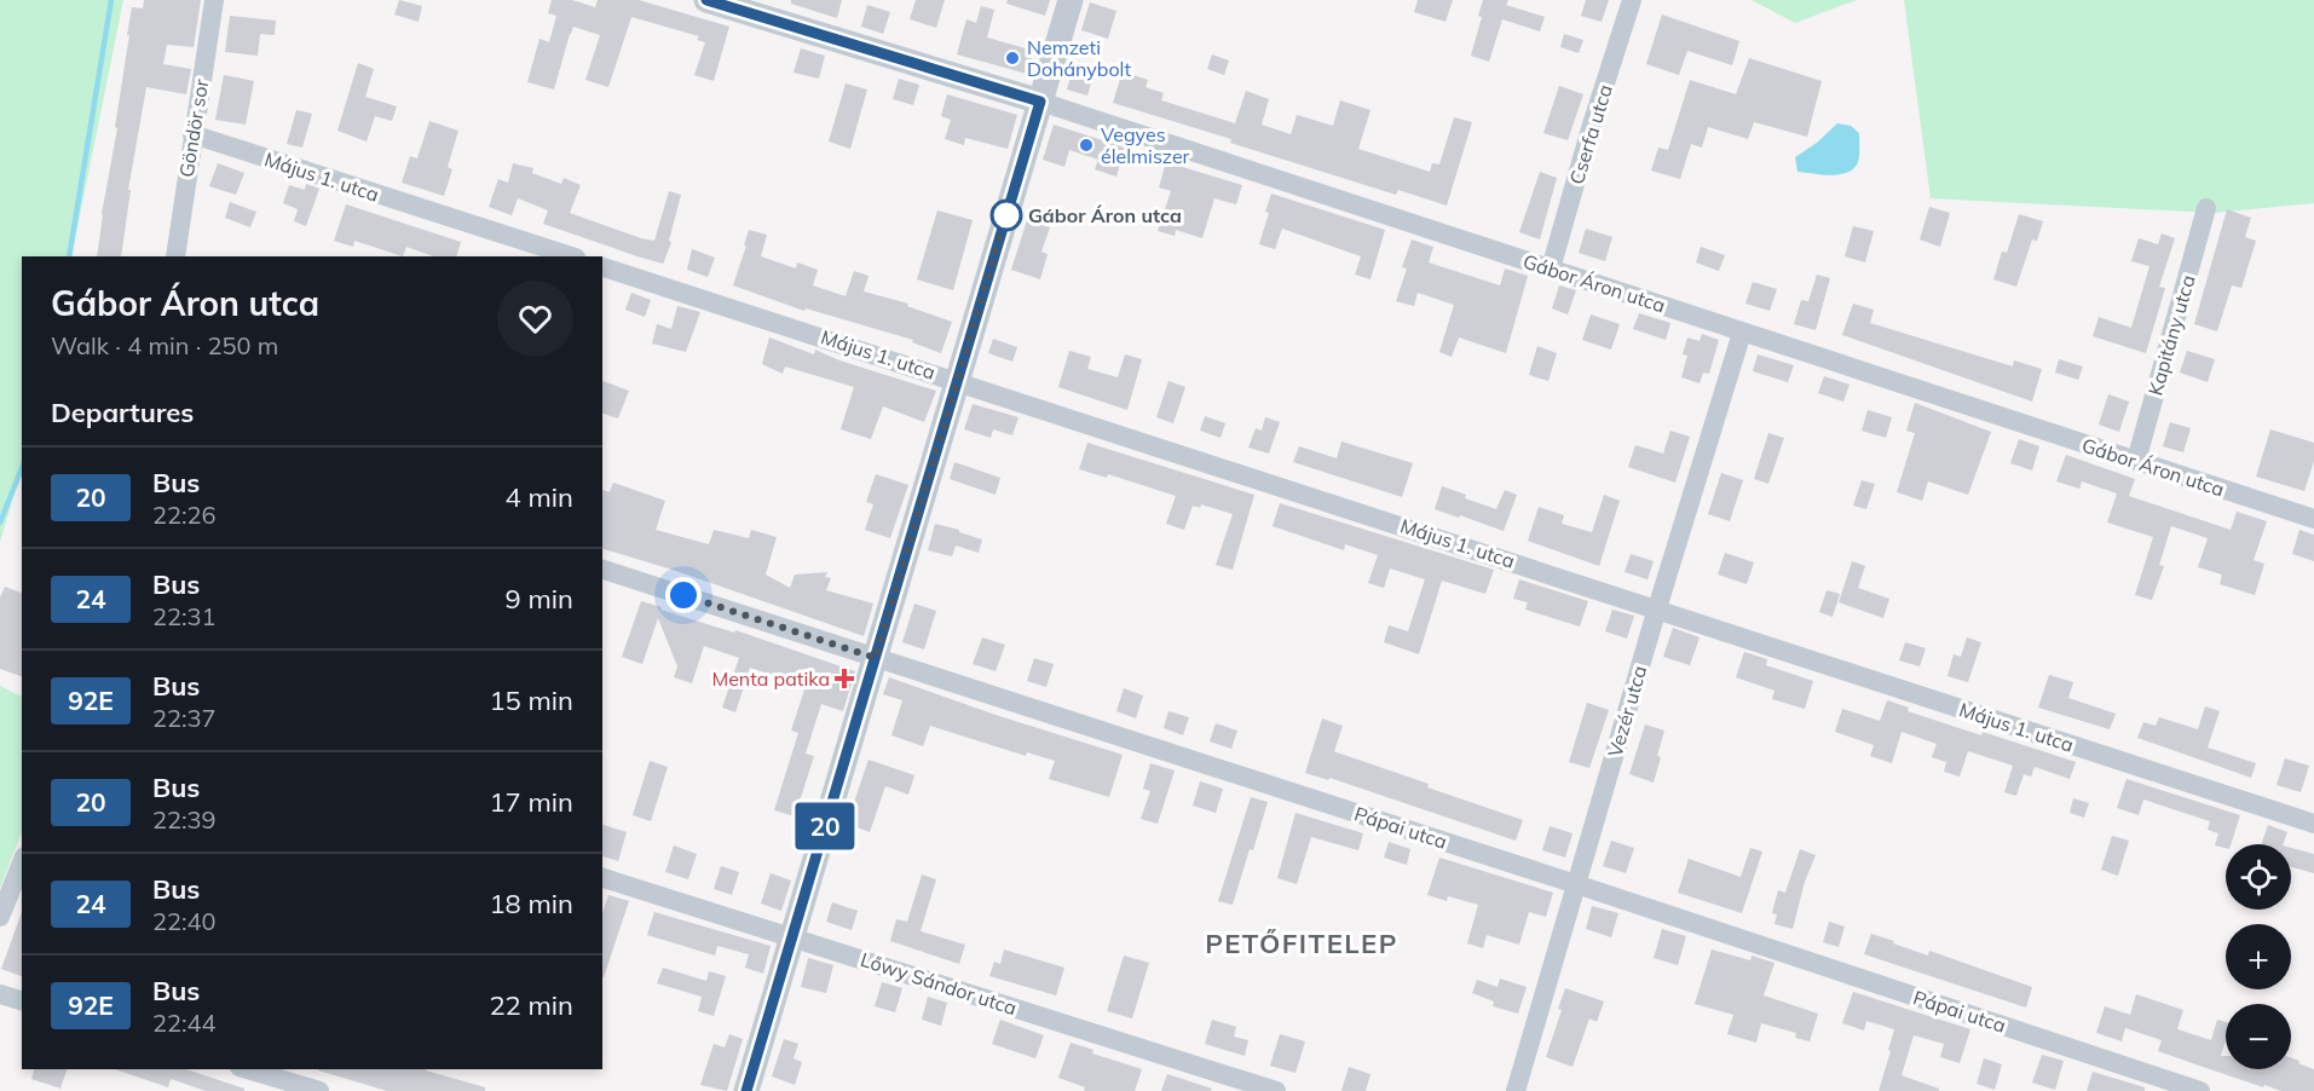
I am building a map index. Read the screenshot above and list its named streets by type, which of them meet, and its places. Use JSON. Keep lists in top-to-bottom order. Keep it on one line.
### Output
{"streets":{"street":["Göndör sor","Cserfa utca","Május 1. utca","Gábor Áron utca","Kapitány utca","Vezér utca","Pápai utca","Lőwy Sándor utca"]},"crossings":[["Göndör sor","Május 1. utca"],["Cserfa utca","Gábor Áron utca"],["Május 1. utca","Vezér utca"],["Gábor Áron utca","Kapitány utca"],["Gábor Áron utca","Vezér utca"],["Vezér utca","Pápai utca"]],"districts":["PETŐFITELEP"],"places":{"other":["Nemzeti Dohánybolt","Vegyes élelmiszer","Gábor Áron utca"],"health":["Menta patika"]},"lines":["bus line 20"],"page":{"on_map":"20","heading":[["Gábor Áron utca","Walk · 4 min · 250 m"],"Departures"],"list":[{"mark":"20","name":"Bus","note":"22:26","value":"4 min"},{"mark":"24","name":"Bus","note":"22:31","value":"9 min"},{"mark":"92E","name":"Bus","note":"22:37","value":"15 min"},{"mark":"20","name":"Bus","note":"22:39","value":"17 min"},{"mark":"24","name":"Bus","note":"22:40","value":"18 min"},{"mark":"92E","name":"Bus","note":"22:44","value":"22 min"}],"map_buttons":["+","−"]}}
